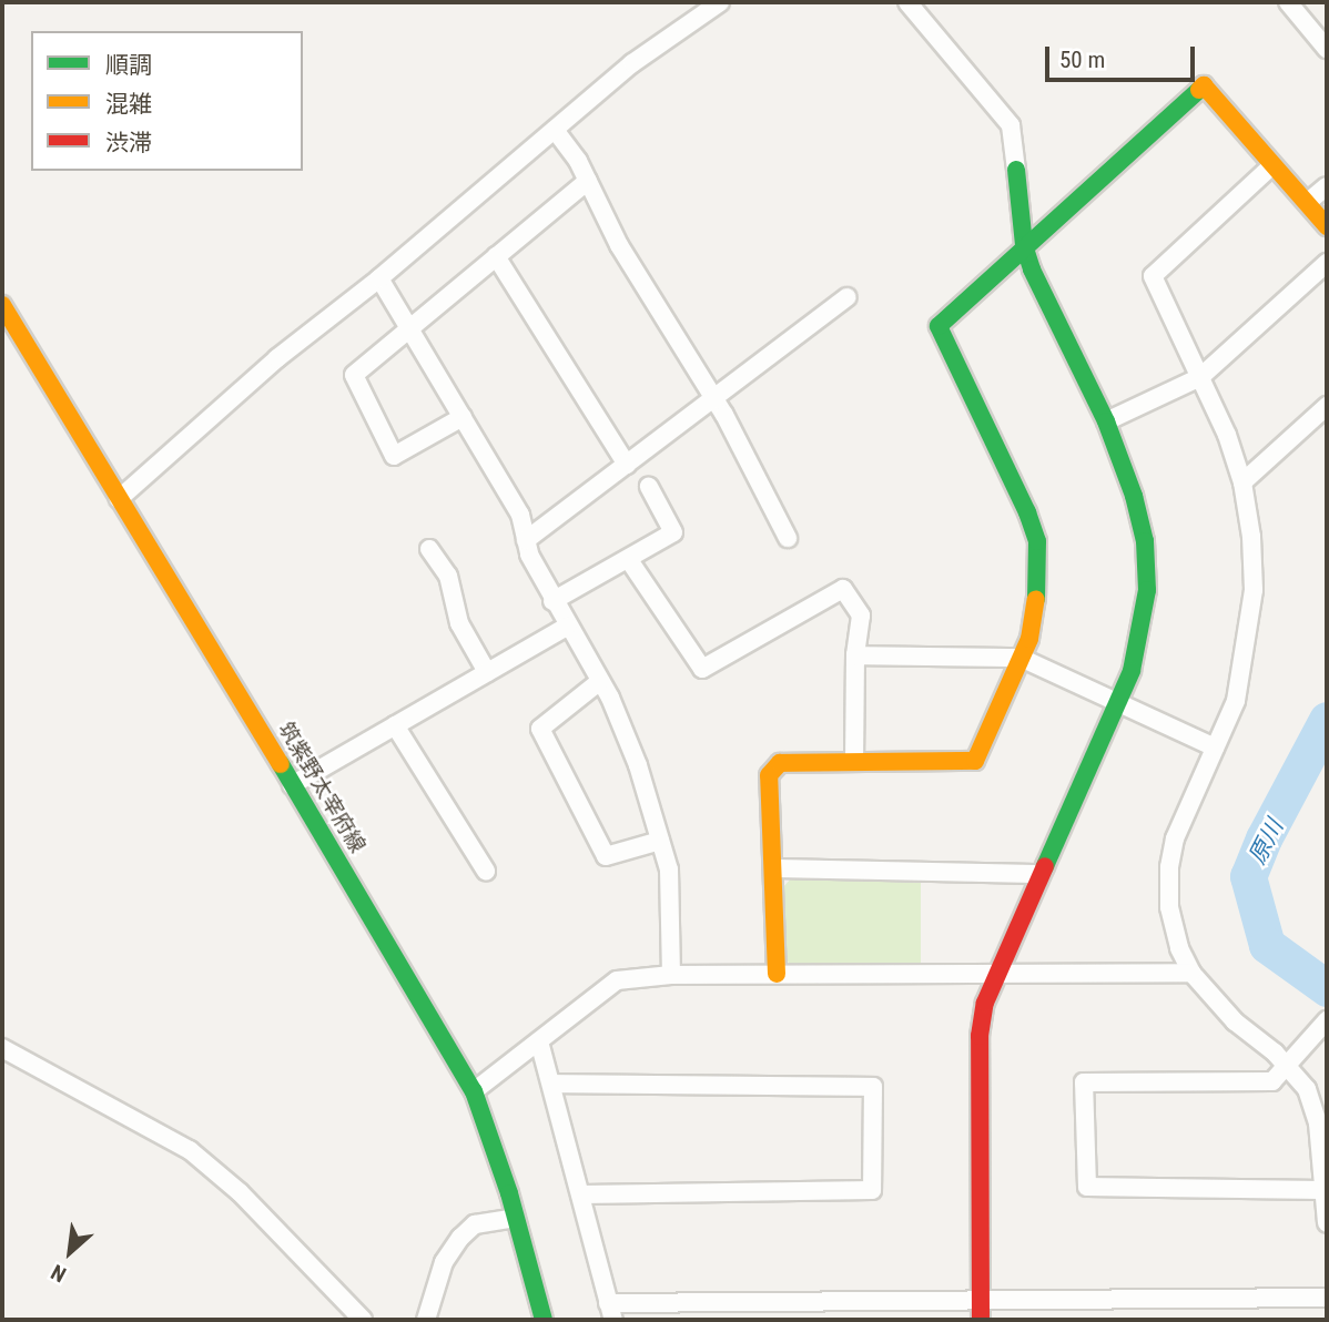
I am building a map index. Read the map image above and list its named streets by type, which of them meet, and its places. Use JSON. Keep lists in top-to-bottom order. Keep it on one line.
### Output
{"streets":{"street":["筑紫野太宰府線"]},"water":["原川"],"legend":["順調","混雑","渋滞"],"scale_bar":"50 m","north":"bottom left"}
